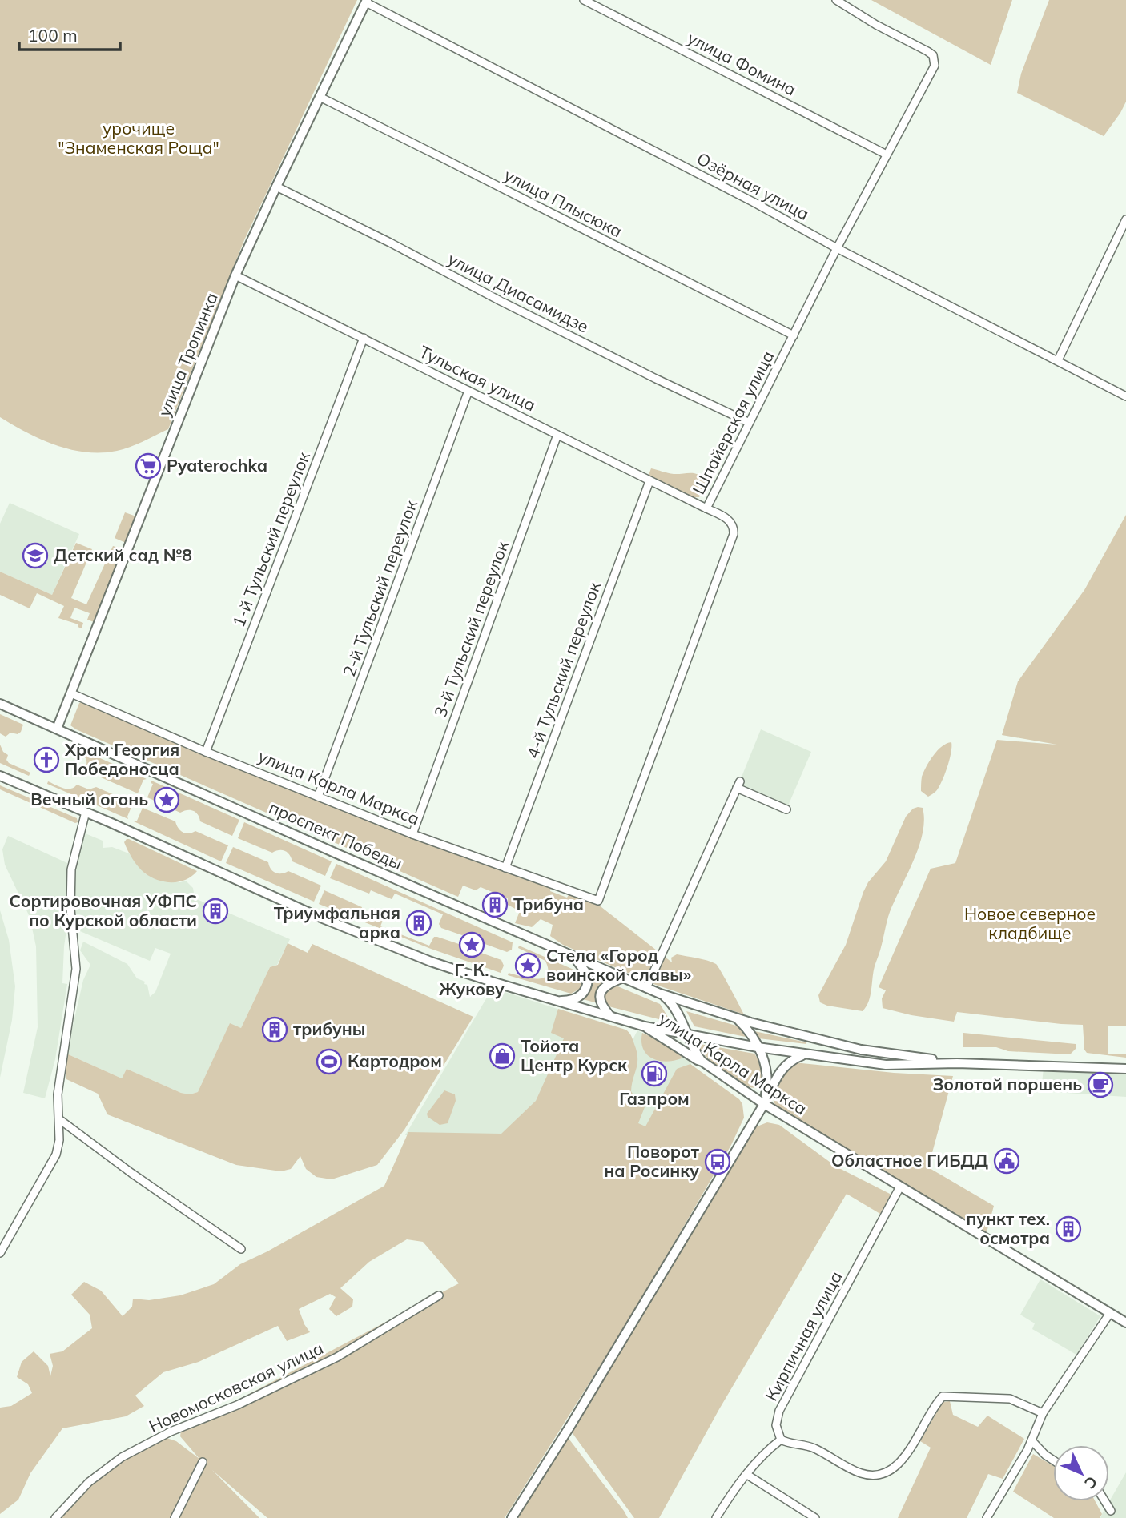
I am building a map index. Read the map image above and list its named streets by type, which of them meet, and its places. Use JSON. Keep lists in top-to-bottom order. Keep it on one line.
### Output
{"streets":{"main road":["улица Тропинка","улица Карла Маркса","проспект Победы"],"street":["улица Фомина","Озёрная улица","улица Плысюка","улица Диасамидзе","Тульская улица","Шпайерская улица","1-й Тульский переулок","2-й Тульский переулок","3-й Тульский переулок","4-й Тульский переулок","Кирпичная улица","Новомосковская улица"]},"crossings":[["улица Фомина","Шпайерская улица"],["Озёрная улица","улица Тропинка"],["Озёрная улица","Шпайерская улица"],["улица Плысюка","улица Тропинка"],["улица Плысюка","Шпайерская улица"],["улица Диасамидзе","улица Тропинка"],["улица Диасамидзе","Шпайерская улица"],["улица Тропинка","Тульская улица"],["улица Тропинка","улица Карла Маркса"],["улица Тропинка","проспект Победы"],["Тульская улица","Шпайерская улица"],["Тульская улица","1-й Тульский переулок"],["Тульская улица","2-й Тульский переулок"],["Тульская улица","3-й Тульский переулок"],["Тульская улица","4-й Тульский переулок"],["Шпайерская улица","улица Карла Маркса"],["1-й Тульский переулок","улица Карла Маркса"],["2-й Тульский переулок","улица Карла Маркса"],["3-й Тульский переулок","улица Карла Маркса"],["4-й Тульский переулок","улица Карла Маркса"],["улица Карла Маркса","проспект Победы"],["улица Карла Маркса","Кирпичная улица"]],"parks":["урочище \"Знаменская Роща\"","Новое северное кладбище"],"places":{"supermarket":["Pyaterochka"],"school or university":["Детский сад №8"],"church":["Храм Георгия Победоносца"],"place":["Вечный огонь","Г. К. Жукову","Стела «Город воинской славы»"],"building":["Трибуна","Сортировочная УФПС по Курской области","Триумфальная арка","трибуны","пункт тех. осмотра"],"shop":["Тойота Центр Курск"],"sports":["Картодром"],"fuel station":["Газпром"],"cafe":["Золотой поршень"],"public building":["Областное ГИБДД"],"bus stop":["Поворот на Росинку"]},"scale_bar":"100 m","north":"bottom right"}
